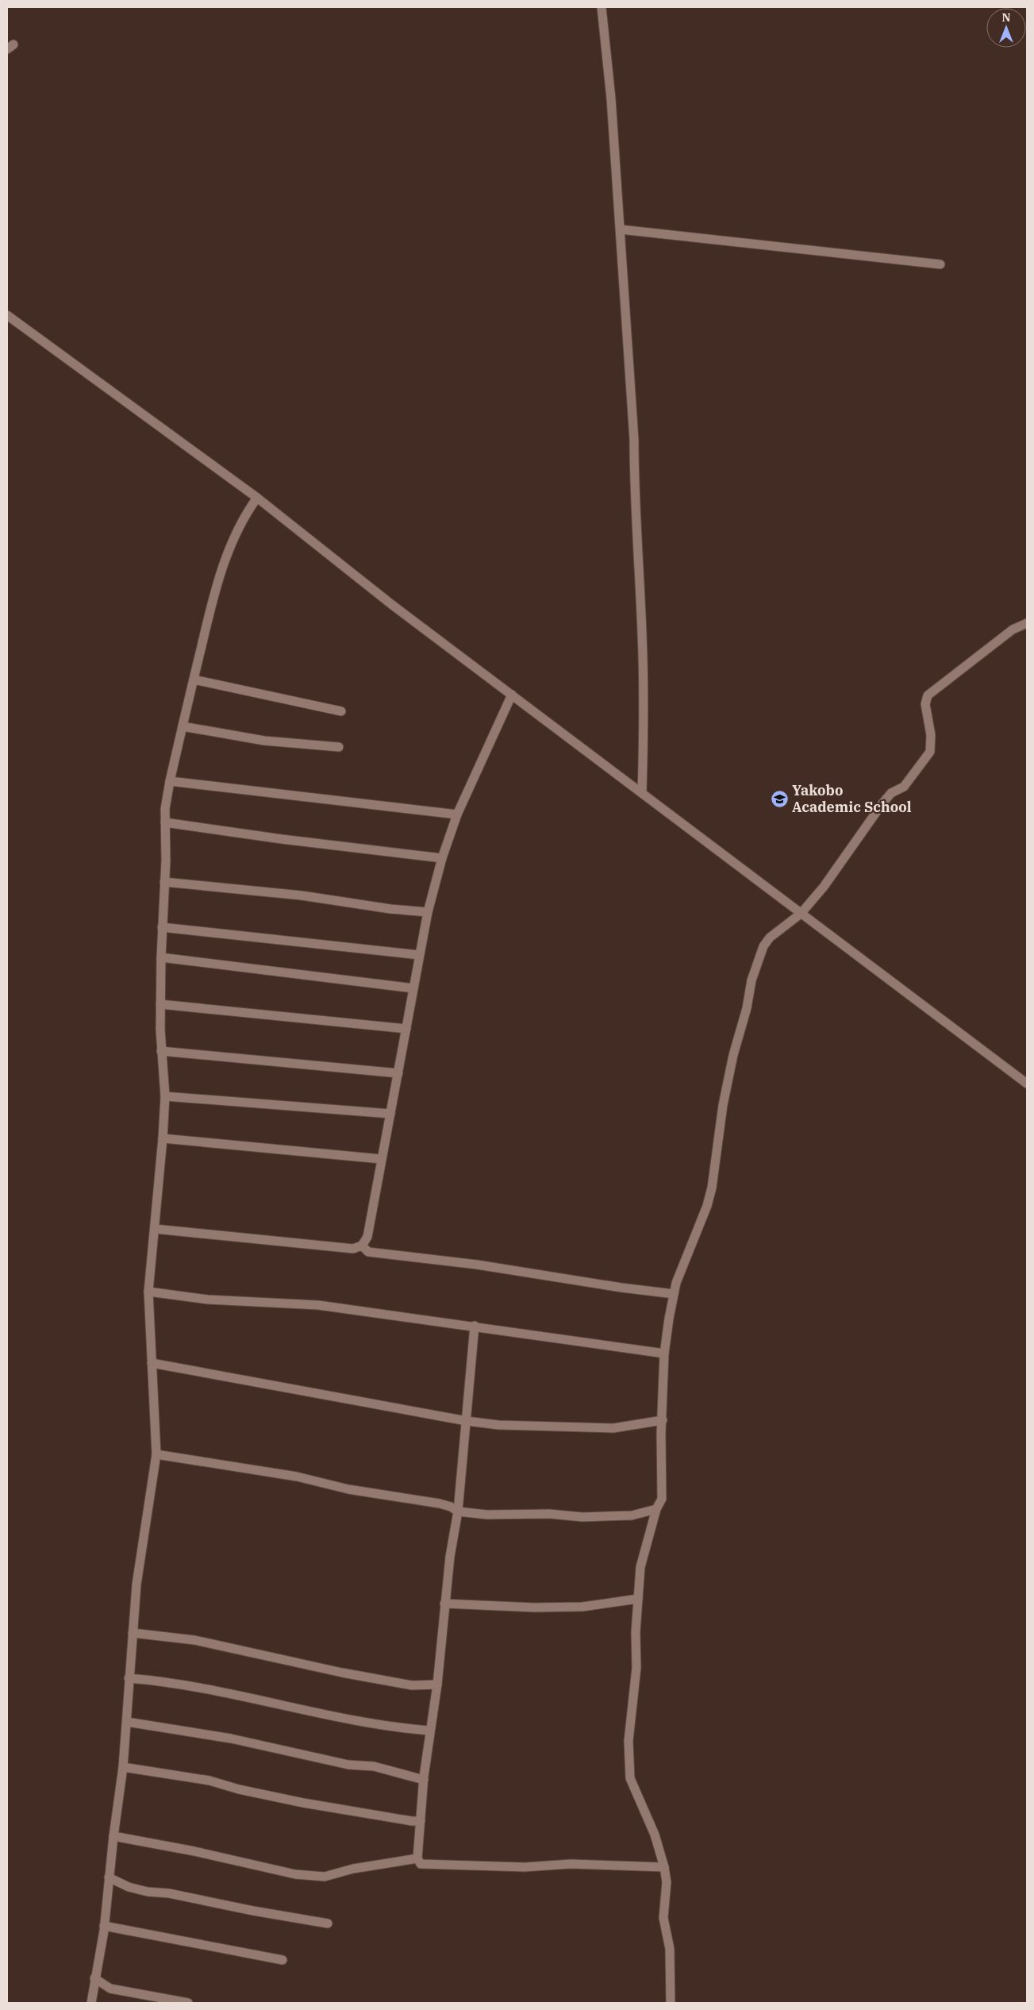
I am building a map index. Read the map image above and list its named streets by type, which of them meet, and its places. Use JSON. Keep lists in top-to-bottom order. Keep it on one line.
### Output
{"places":{"school or university":["Yakobo Academic School"]},"north":"top"}
